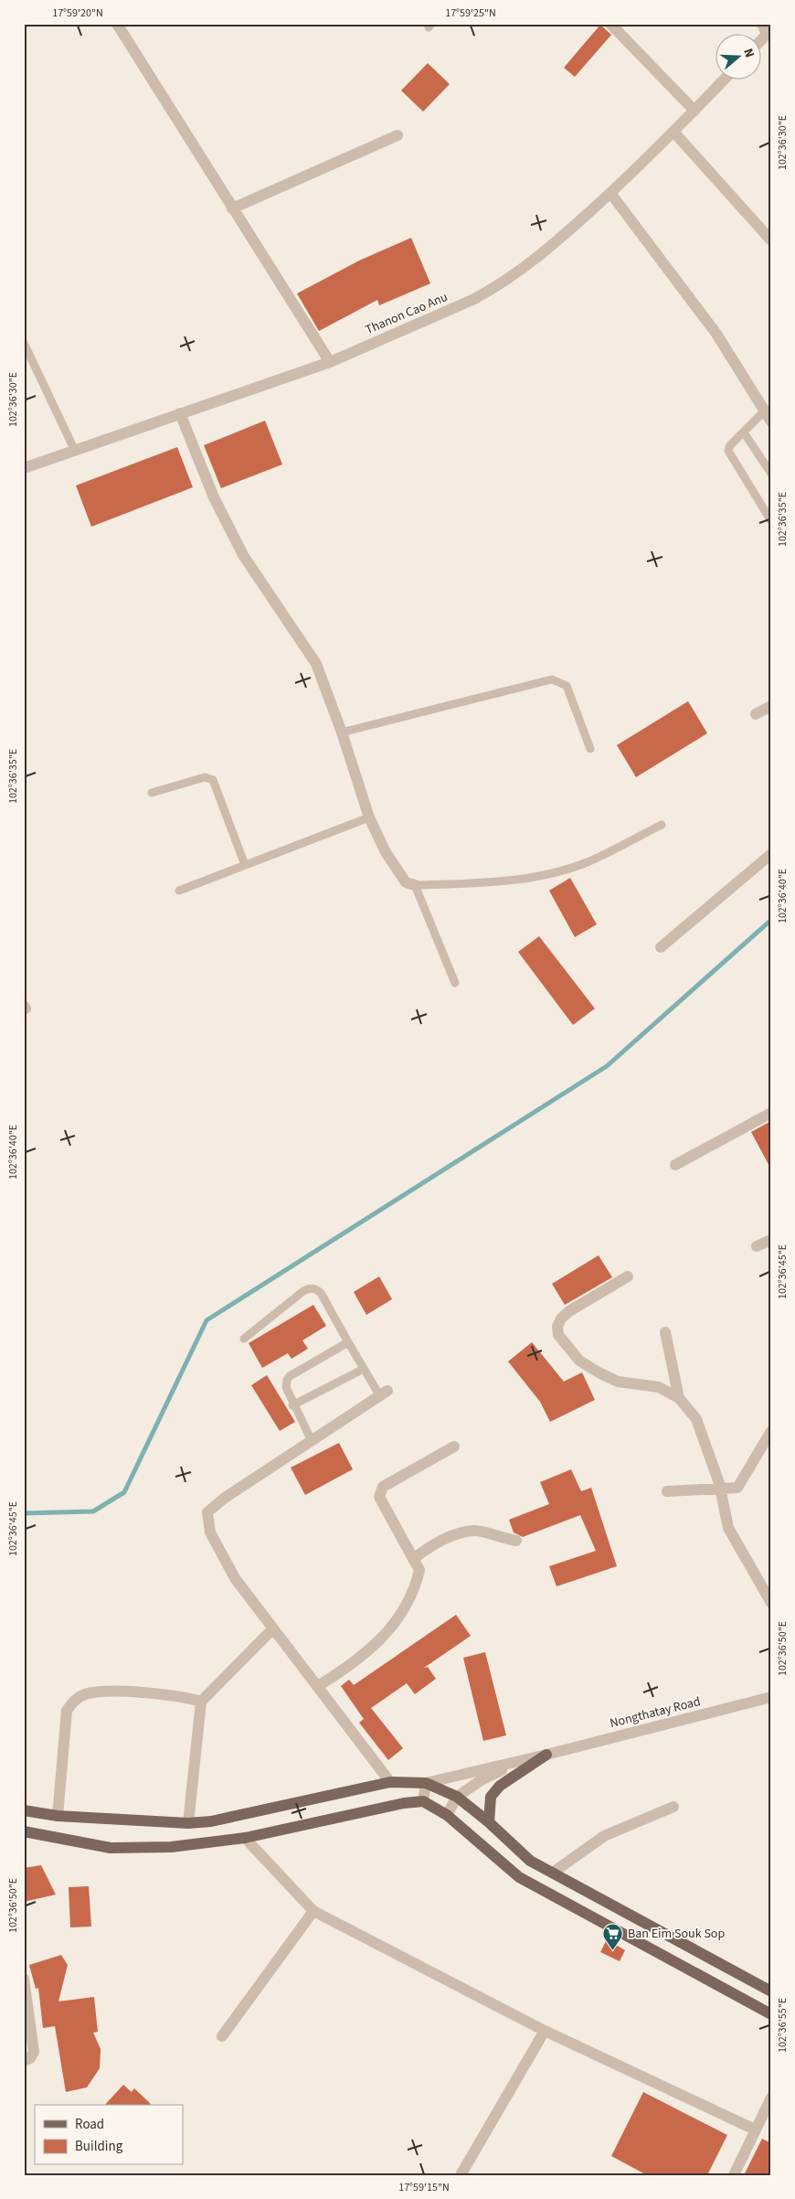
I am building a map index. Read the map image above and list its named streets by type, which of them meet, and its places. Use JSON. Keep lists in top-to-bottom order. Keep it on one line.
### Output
{"streets":{"street":["Thanon Cao Anu","Nongthatay Road"]},"places":{"supermarket":["Ban Eim Souk Sop"]},"legend":["Road","Building"],"north":"right","coordinates":["17°59'20\"N","17°59'25\"N","102°36'30\"E","102°36'35\"E","102°36'40\"E","102°36'45\"E","102°36'50\"E","102°36'55\"E","17°59'15\"N"]}
